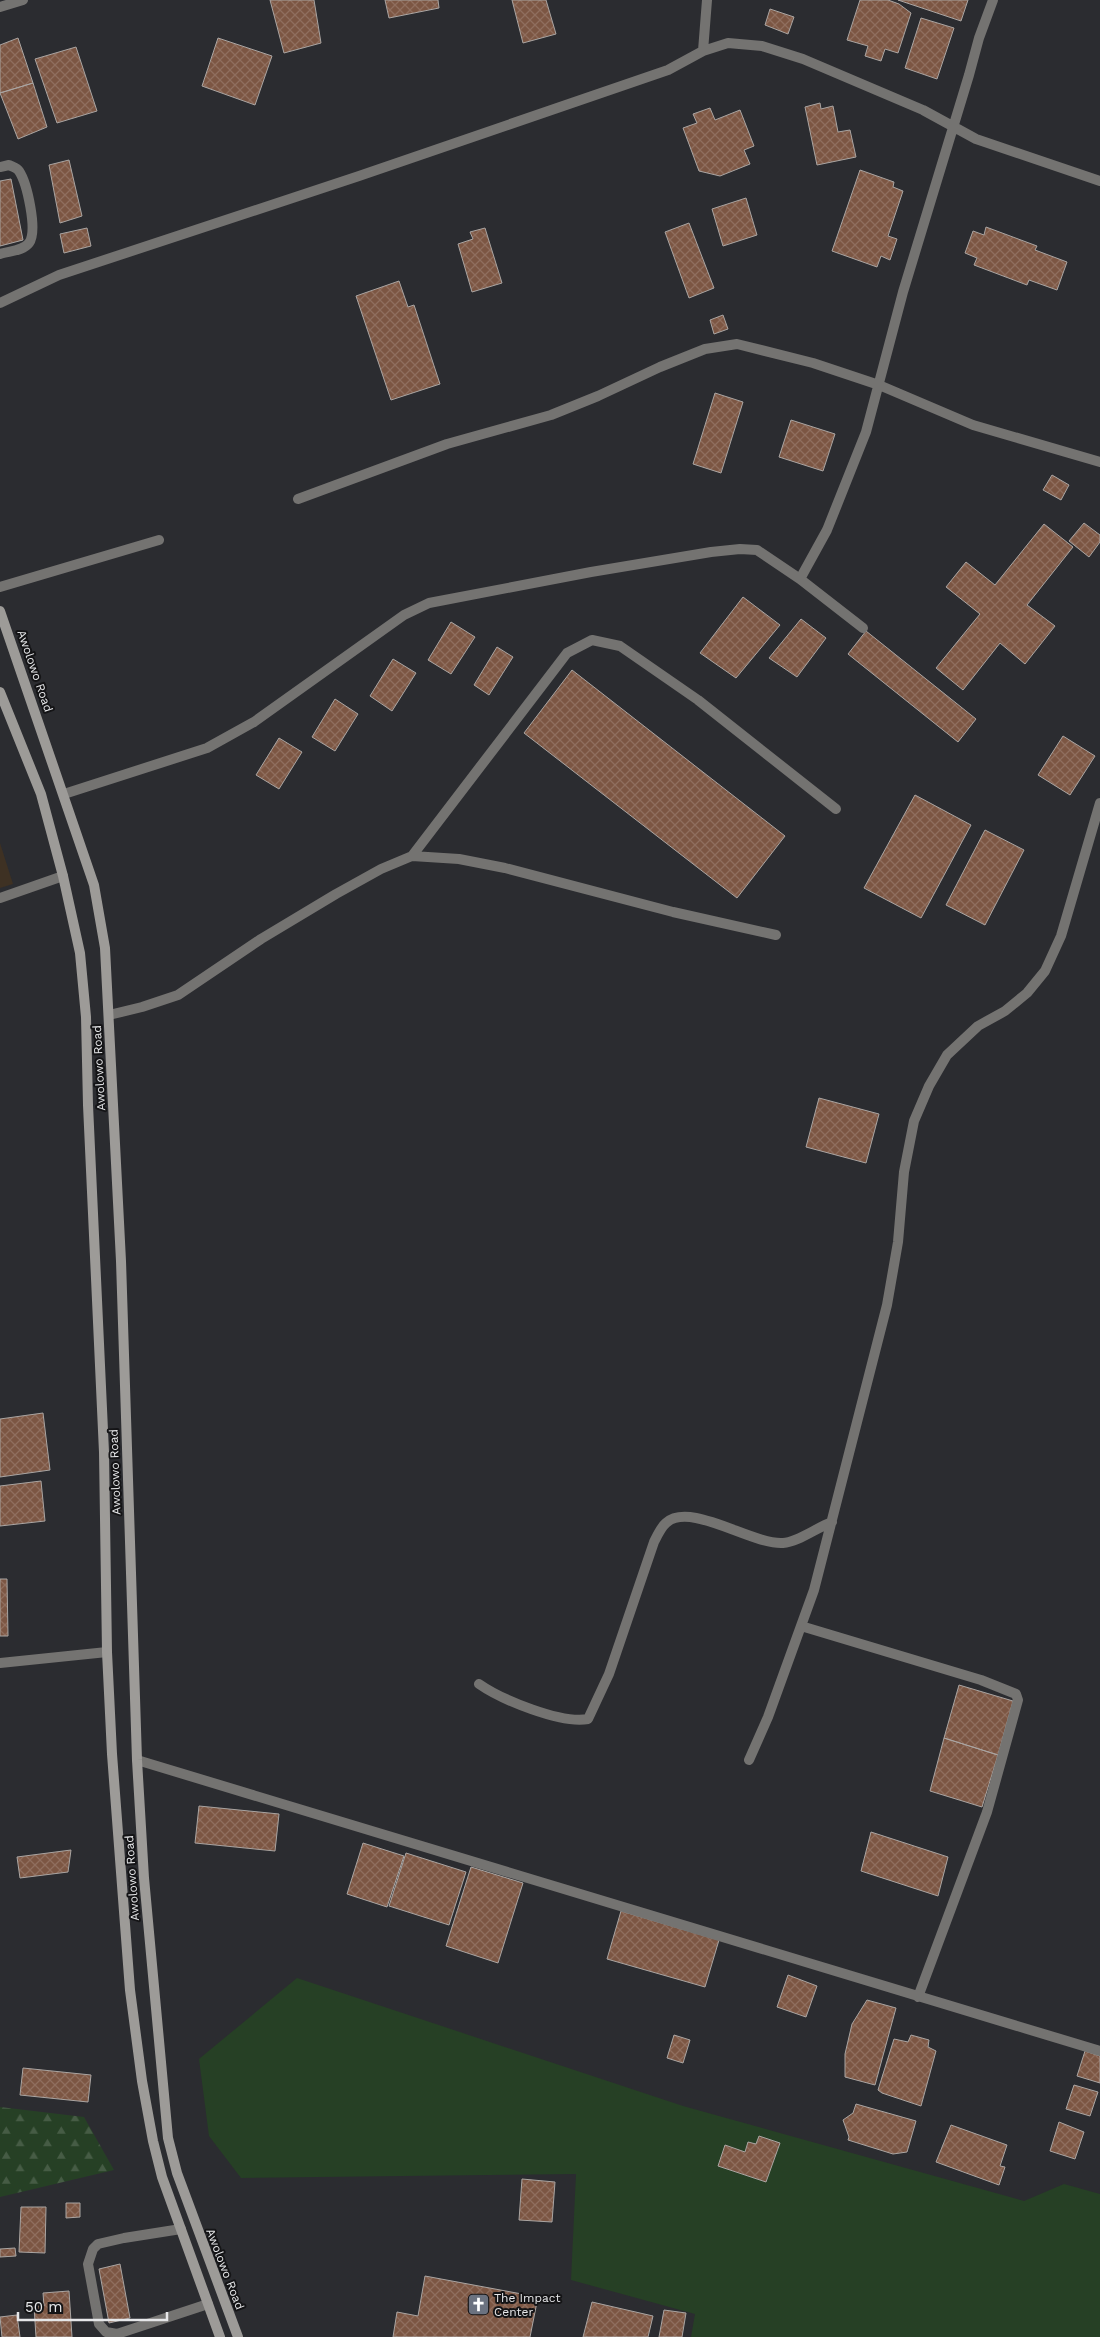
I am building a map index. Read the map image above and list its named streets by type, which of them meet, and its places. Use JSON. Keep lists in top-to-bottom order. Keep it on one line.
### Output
{"streets":{"main road":["Awolowo Road"]},"places":{"church":["The Impact Center"]},"scale_bar":"50 m"}
